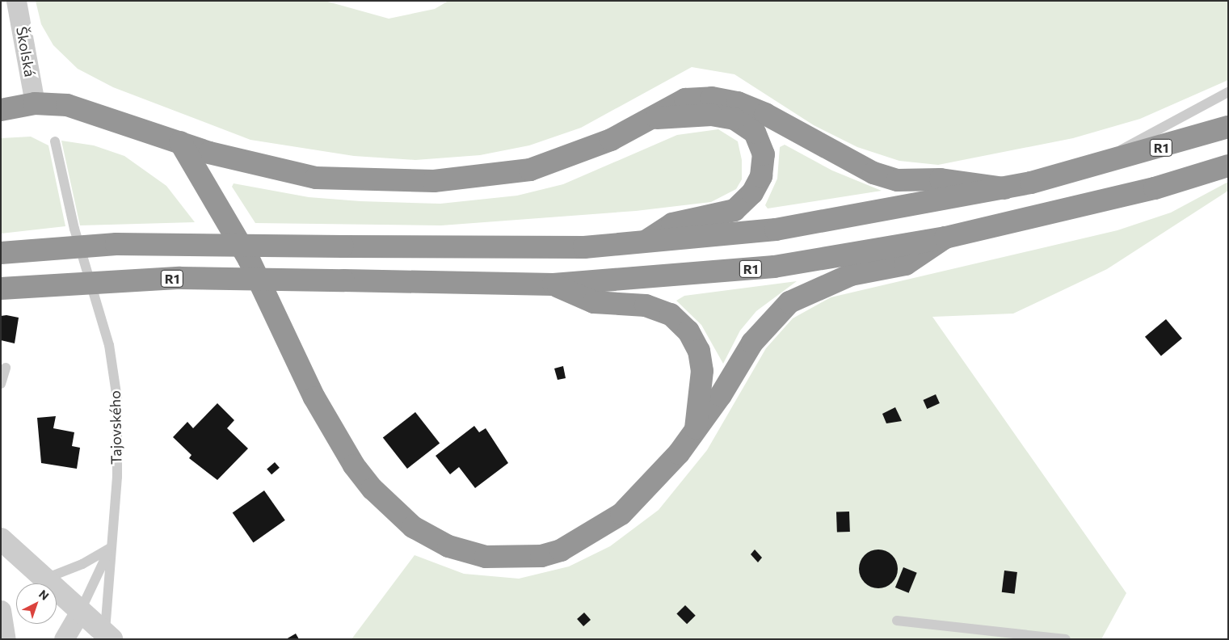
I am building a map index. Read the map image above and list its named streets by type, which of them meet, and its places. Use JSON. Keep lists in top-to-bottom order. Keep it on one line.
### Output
{"streets":{"highway":["R1"],"street":["Školská","Tajovského"]},"north":"top right"}
